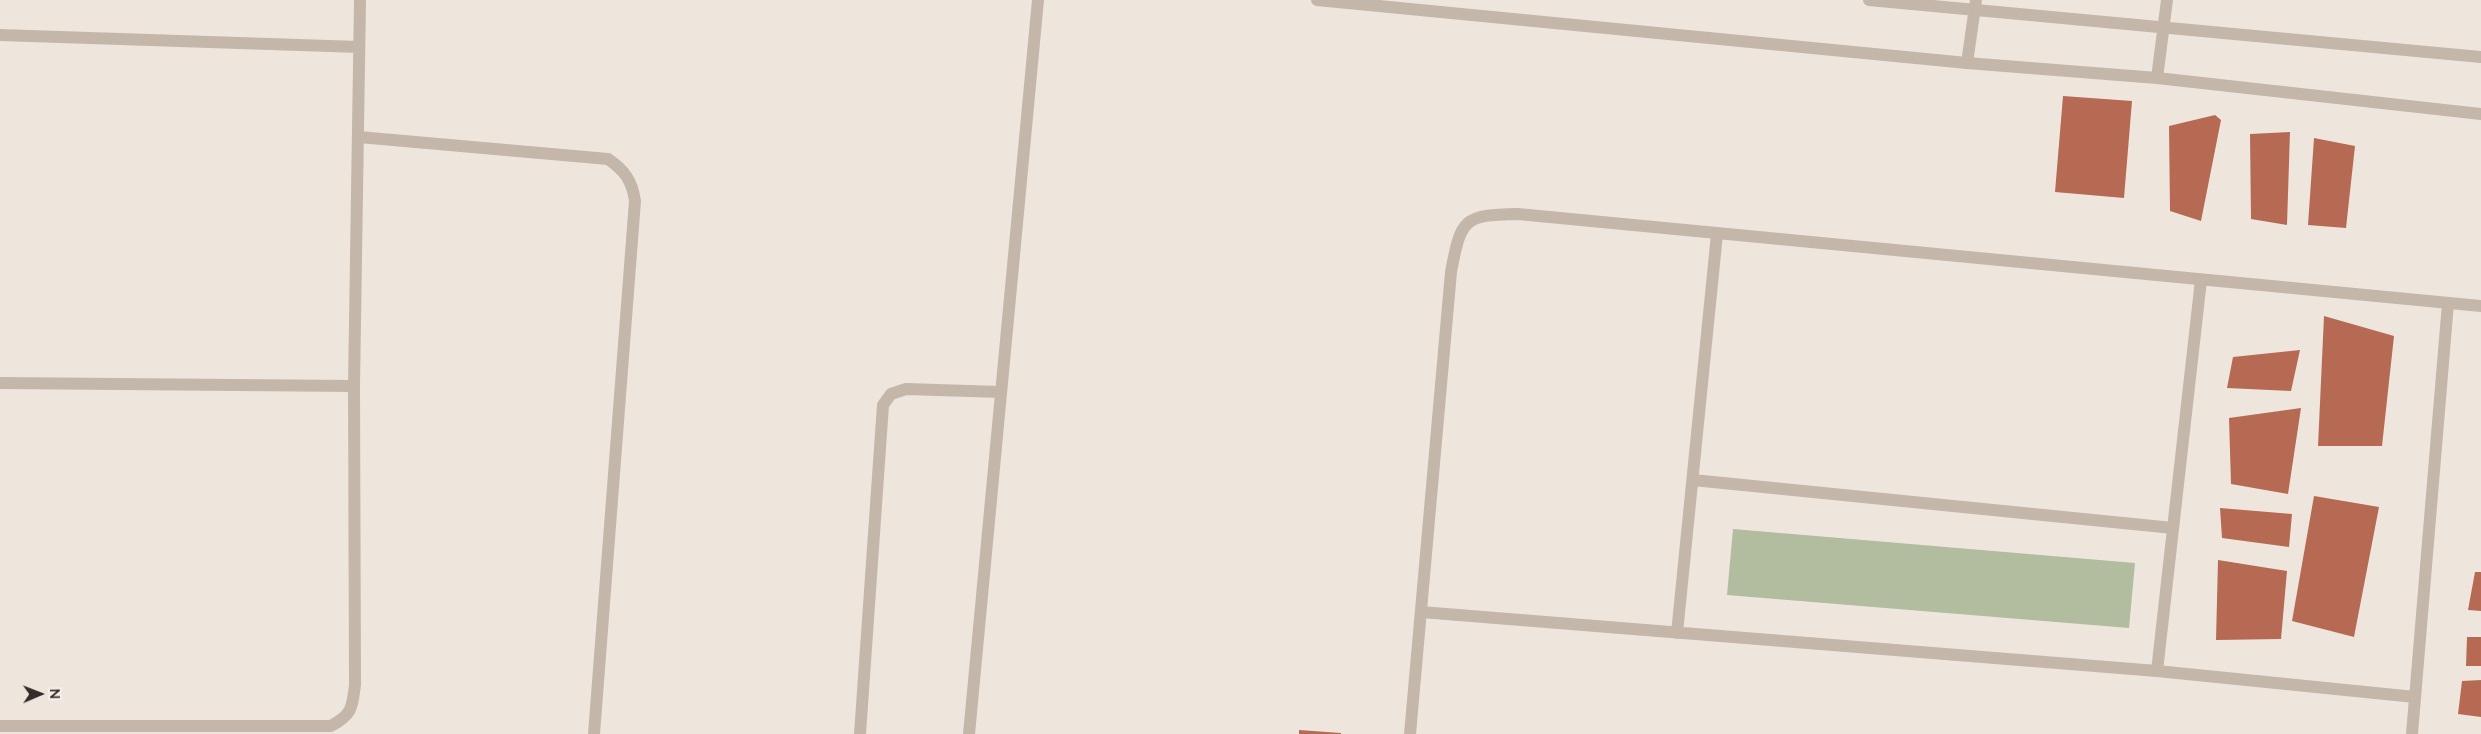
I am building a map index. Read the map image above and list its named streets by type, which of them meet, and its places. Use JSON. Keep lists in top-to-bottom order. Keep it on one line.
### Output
{"north":"right"}
